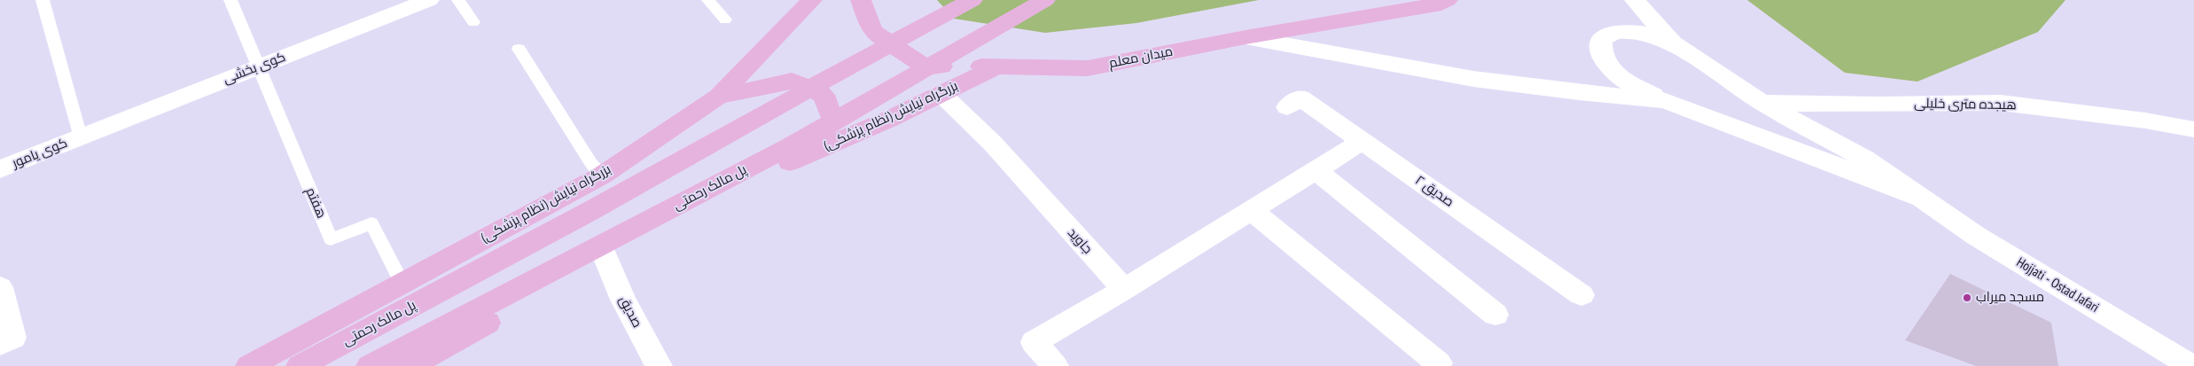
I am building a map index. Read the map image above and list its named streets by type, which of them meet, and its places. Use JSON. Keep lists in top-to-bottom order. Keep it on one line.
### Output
{"streets":{"highway":["میدان معلم","بزرگراه نیایش (نظام پزشکی)","پل مالک رحمتی"],"street":["کوی بخشی","هیجده متری خلیلی","کوی یامور","صدیق ۲","جاوید","Hojjati - Ostad Jafari","صدیق"],"lane":["هفتم"]},"crossings":[["میدان معلم","بزرگراه نیایش (نظام پزشکی)"],["کوی بخشی","کوی یامور"],["کوی بخشی","هفتم"],["بزرگراه نیایش (نظام پزشکی)","هفتم"],["بزرگراه نیایش (نظام پزشکی)","جاوید"],["بزرگراه نیایش (نظام پزشکی)","صدیق"]],"places":["مسجد میراب"]}
